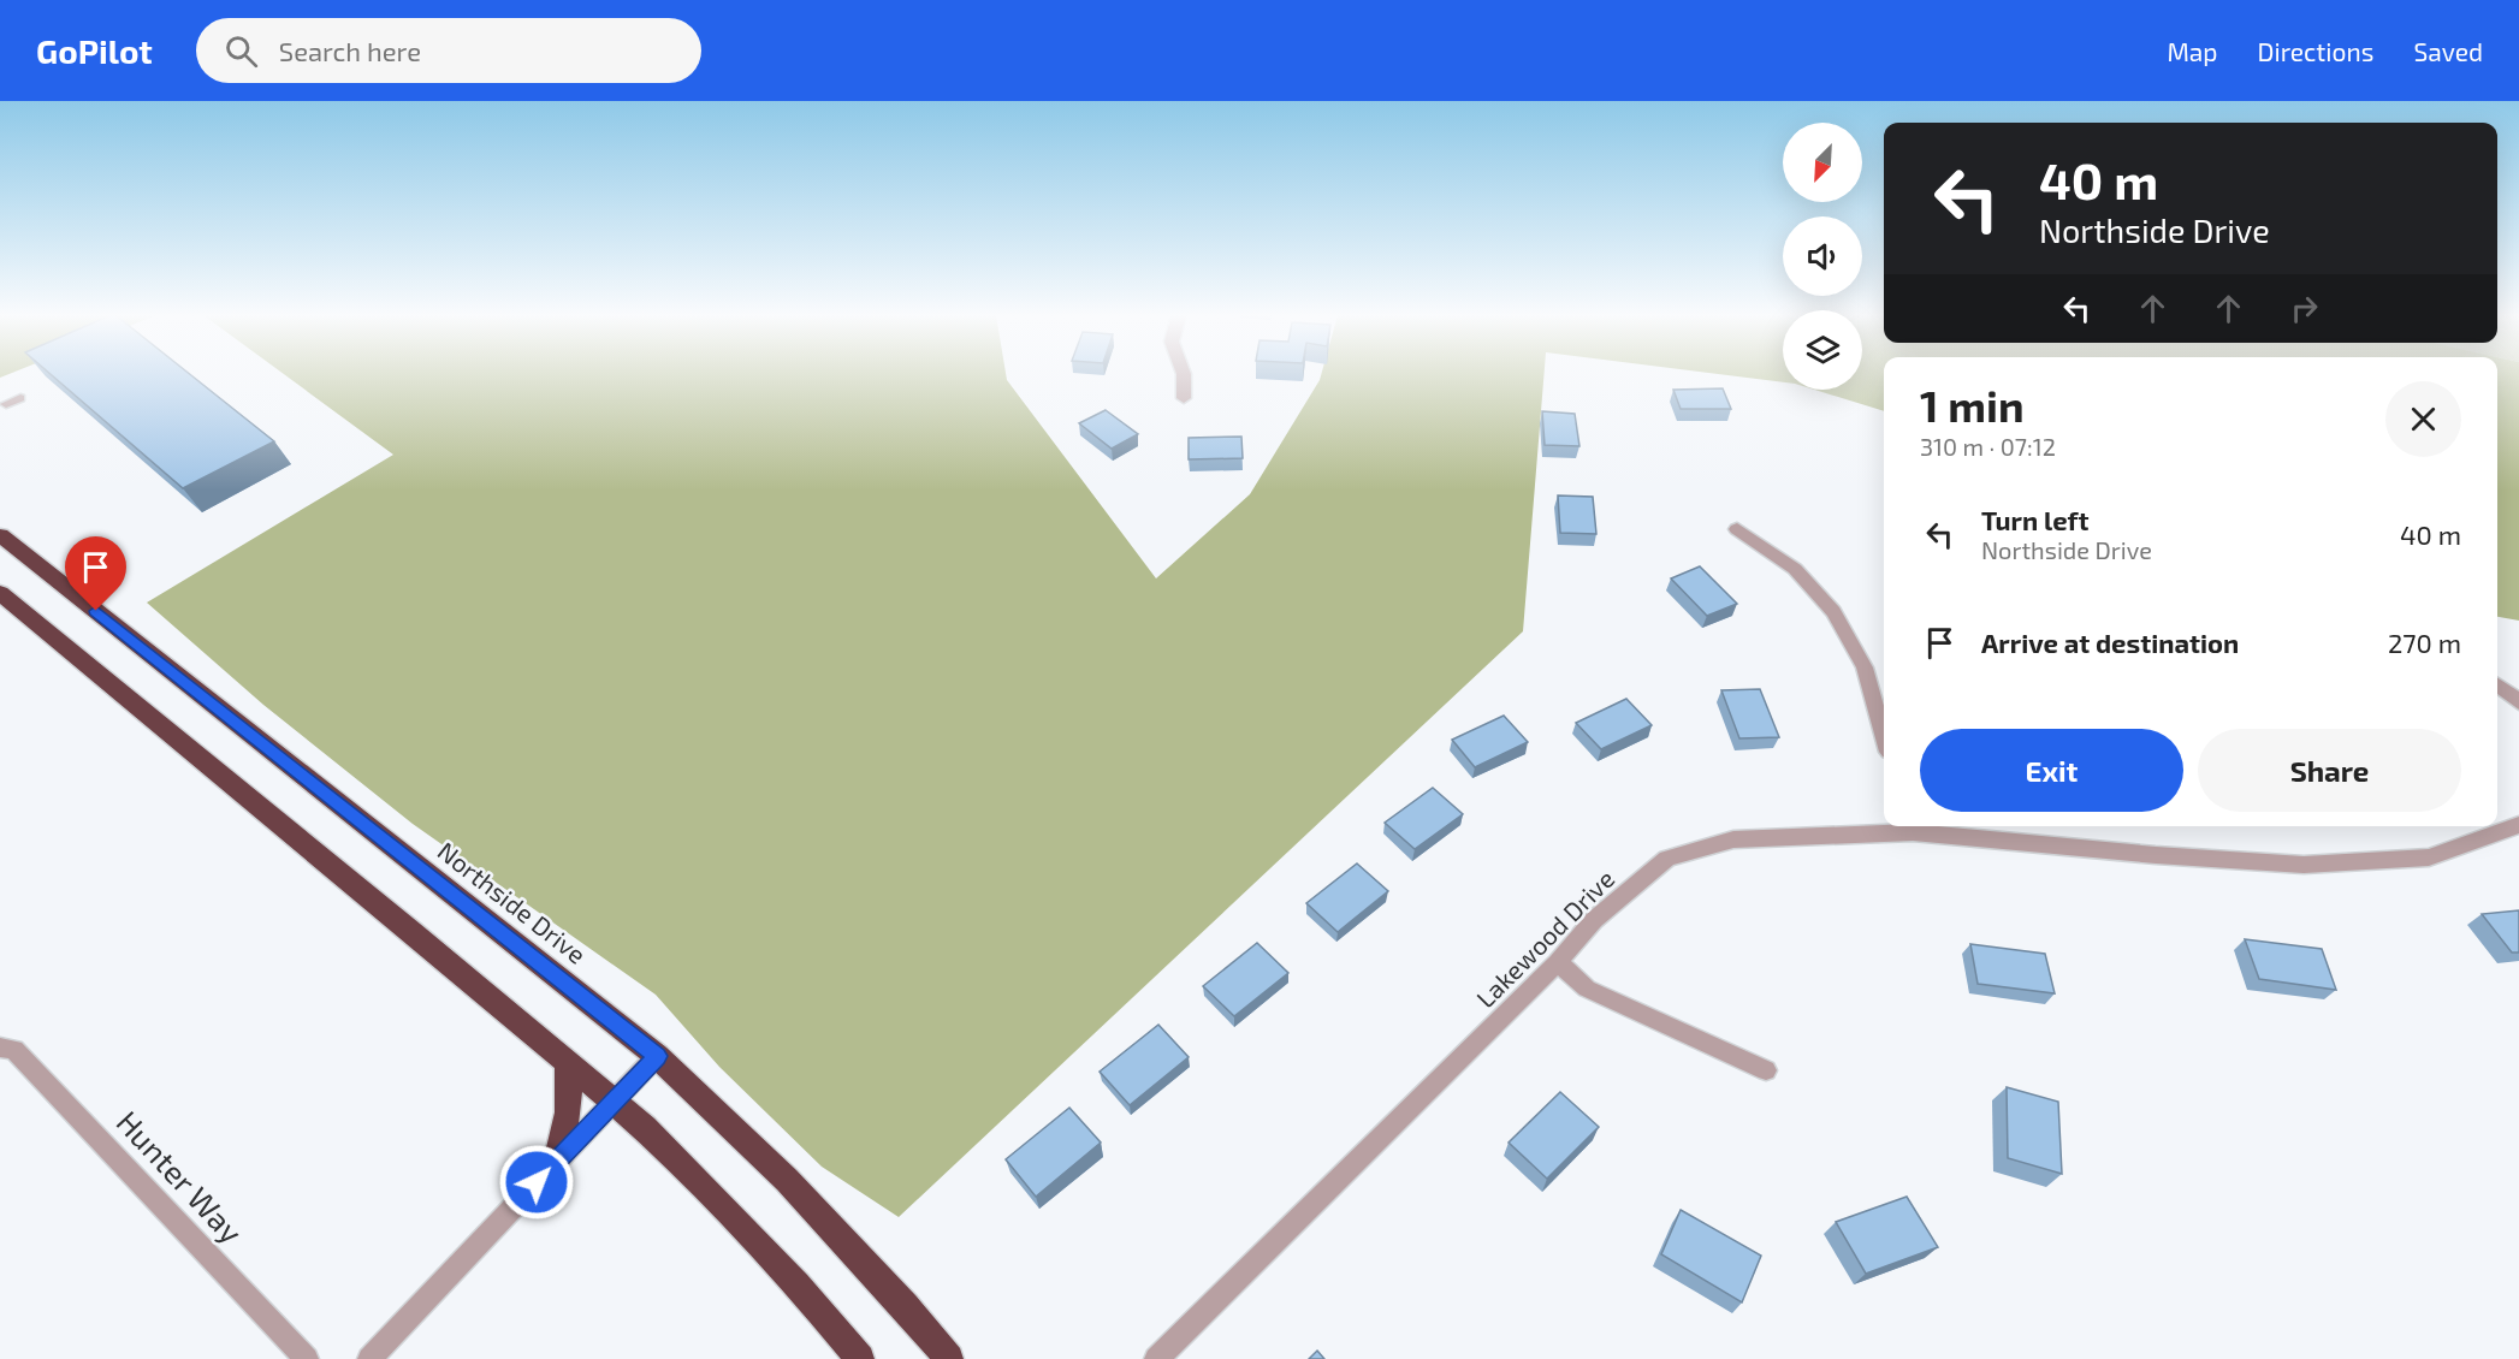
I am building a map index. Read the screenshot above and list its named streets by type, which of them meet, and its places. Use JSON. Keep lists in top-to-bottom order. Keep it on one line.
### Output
{"streets":{"highway":["Northside Drive"],"street":["Lakewood Drive","Hunter Way"]},"north":"bottom left","page":{"header":"GoPilot","search":"Search here","nav":["Map","Directions","Saved"],"turn":["40 m","Northside Drive"],"heading":["1 min","310 m · 07:12"],"list":[{"name":"Turn left","note":"Northside Drive","value":"40 m"},{"name":"Arrive at destination","value":"270 m"}],"buttons":["Exit","Share"]}}
